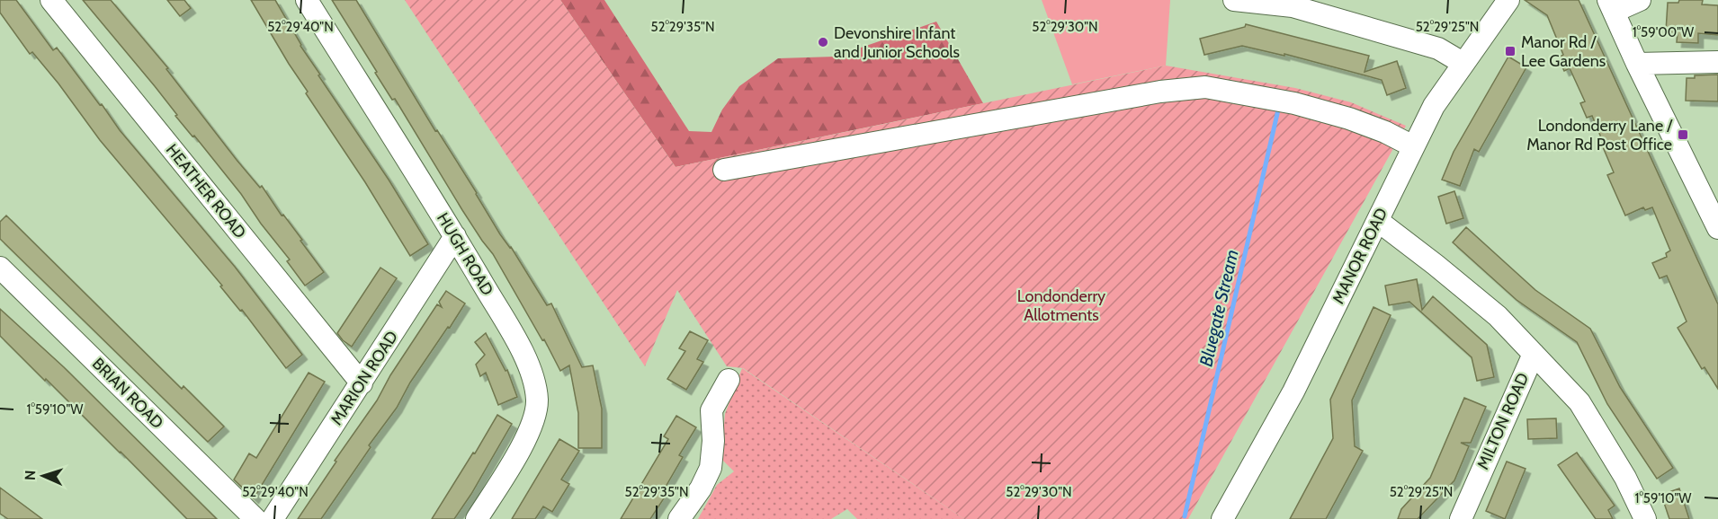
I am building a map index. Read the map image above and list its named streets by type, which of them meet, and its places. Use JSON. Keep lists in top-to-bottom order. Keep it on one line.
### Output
{"streets":{"street":["HEATHER ROAD","HUGH ROAD","MANOR ROAD","MARION ROAD","BRIAN ROAD","MILTON ROAD"]},"crossings":[["HEATHER ROAD","MARION ROAD"],["HUGH ROAD","MARION ROAD"]],"water":["Bluegate Stream"],"parks":["Londonderry Allotments"],"places":{"other":["Devonshire Infant and Junior Schools"],"transit":["Manor Rd / Lee Gardens","Londonderry Lane / Manor Rd Post Office"]},"north":"left","coordinates":["52°29'40\"N","52°29'35\"N","52°29'30\"N","52°29'25\"N","1°59'00\"W","1°59'10\"W"]}
